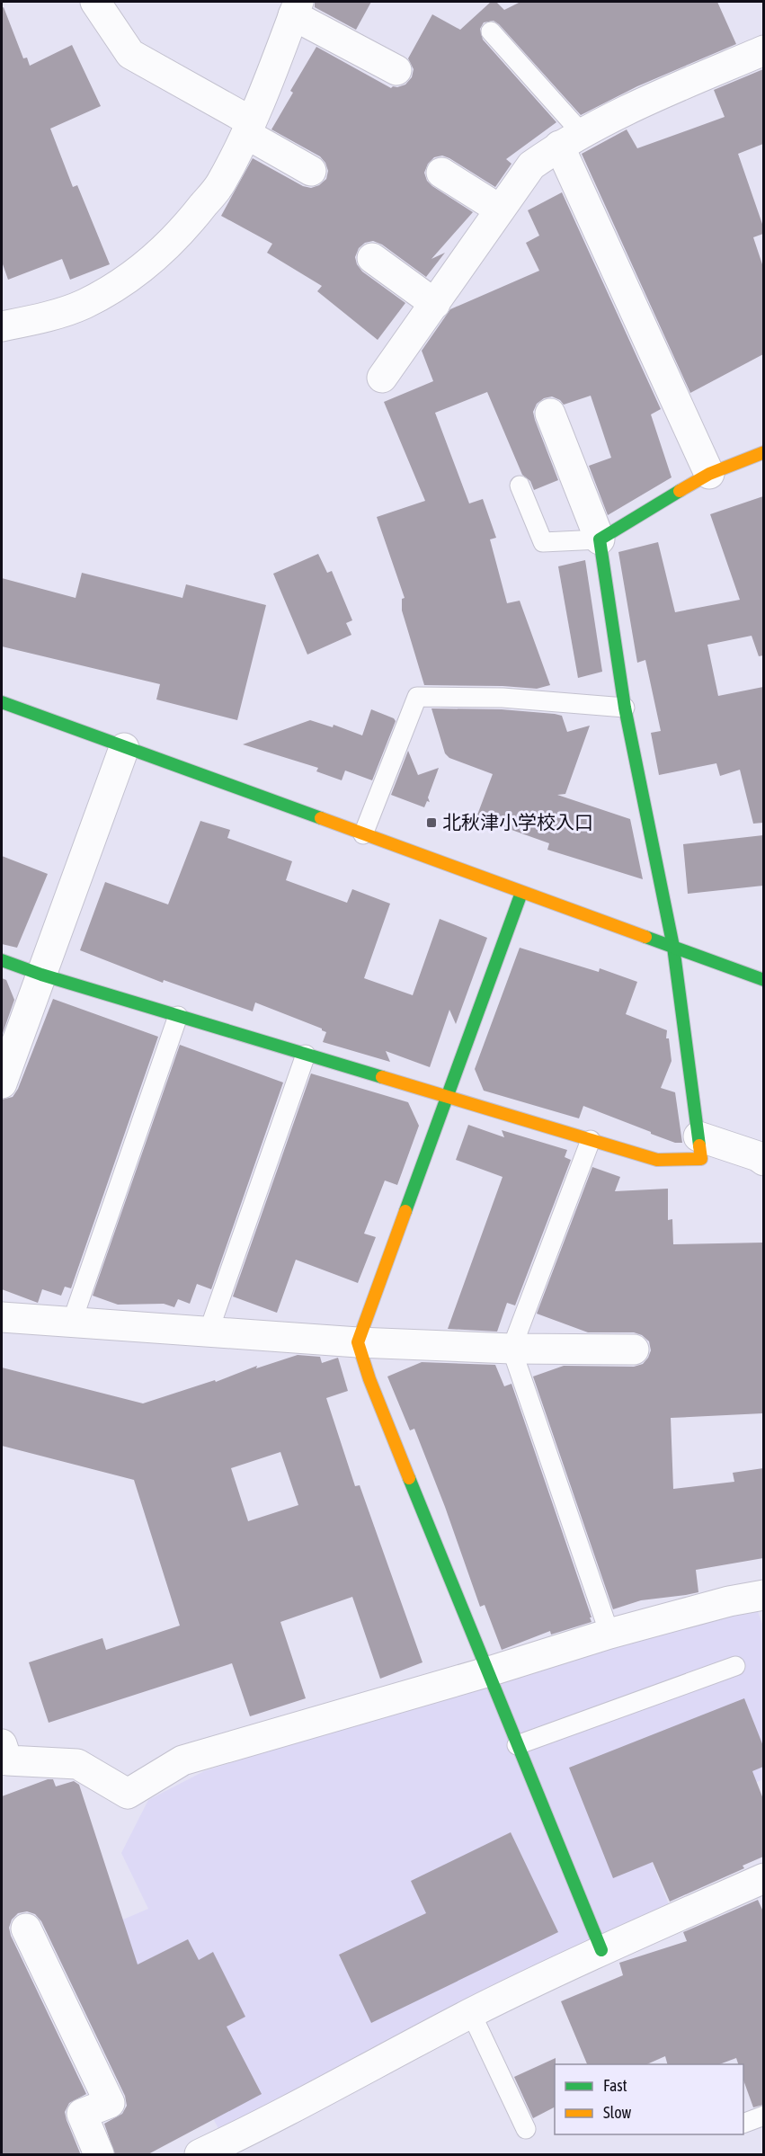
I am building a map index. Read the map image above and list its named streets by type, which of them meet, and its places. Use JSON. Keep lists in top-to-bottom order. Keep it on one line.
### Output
{"places":{"transit":["北秋津小学校入口"]},"legend":["Fast","Slow"]}
